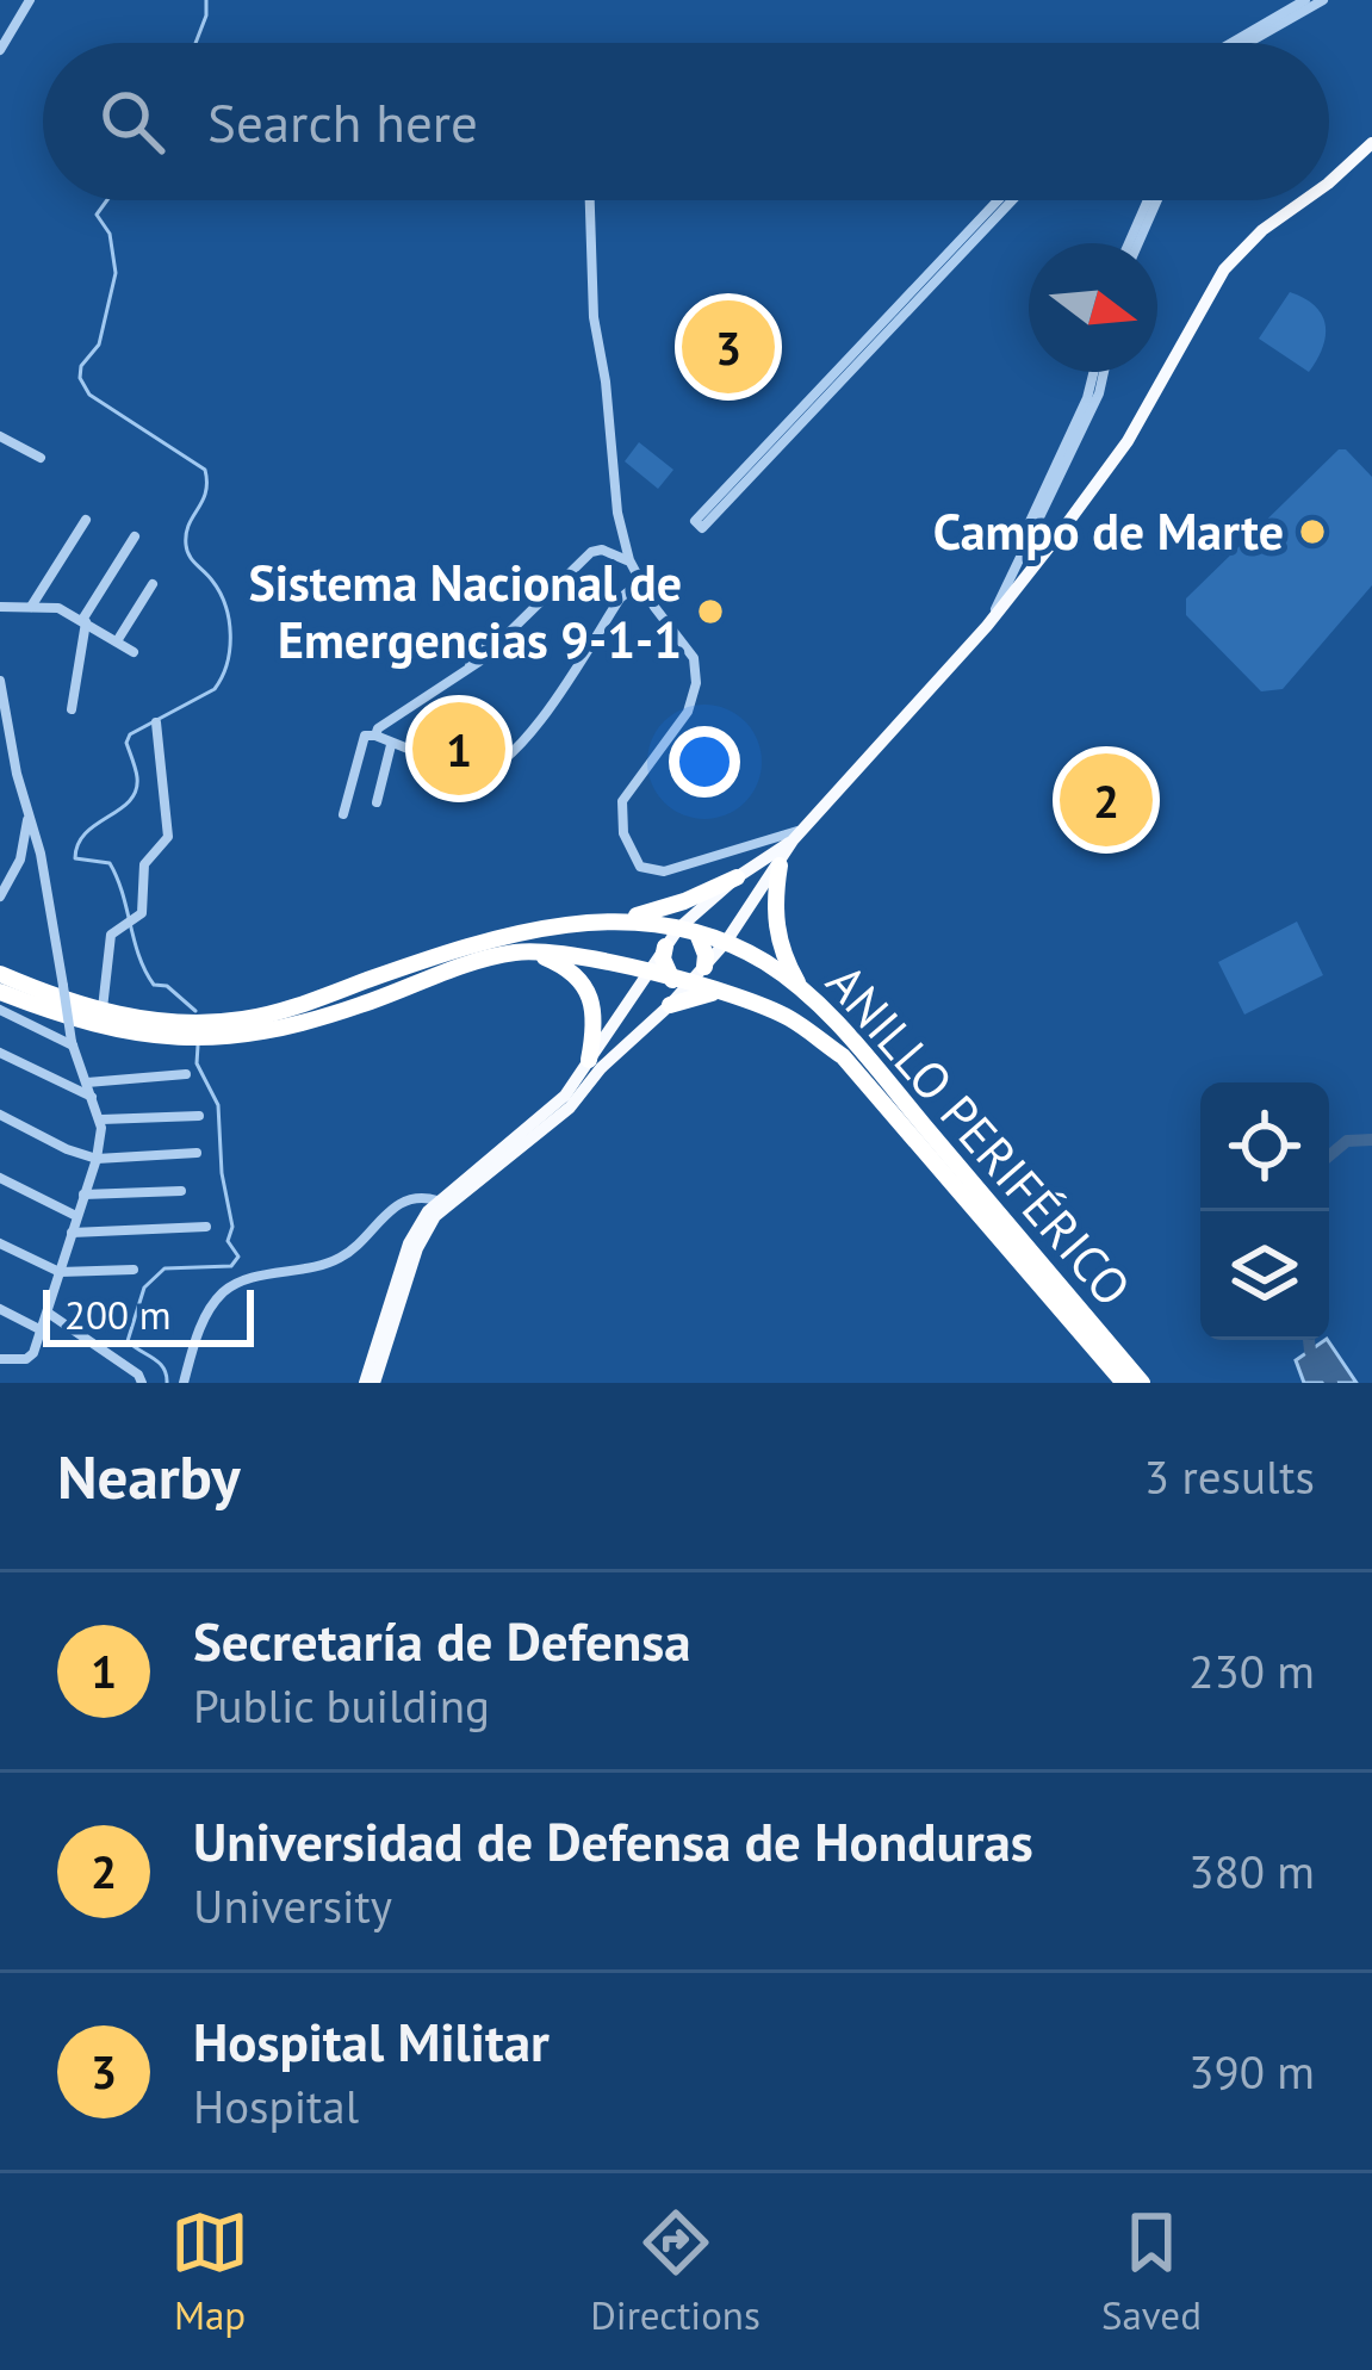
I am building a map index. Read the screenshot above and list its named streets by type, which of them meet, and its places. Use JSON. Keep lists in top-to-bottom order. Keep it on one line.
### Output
{"streets":{"highway":["ANILLO PERIFÉRICO"]},"places":["Campo de Marte","Sistema Nacional de Emergencias 9-1-1"],"scale_bar":"200 m","north":"right","page":{"search":"Search here","pins":["3","1","2"],"scale":"200 m","heading":["Nearby","3 results"],"list":[{"mark":"1","name":"Secretaría de Defensa","note":"Public building","value":"230 m"},{"mark":"2","name":"Universidad de Defensa de Honduras","note":"University","value":"380 m"},{"mark":"3","name":"Hospital Militar","note":"Hospital","value":"390 m"}],"nav":["Map","Directions","Saved"]}}
